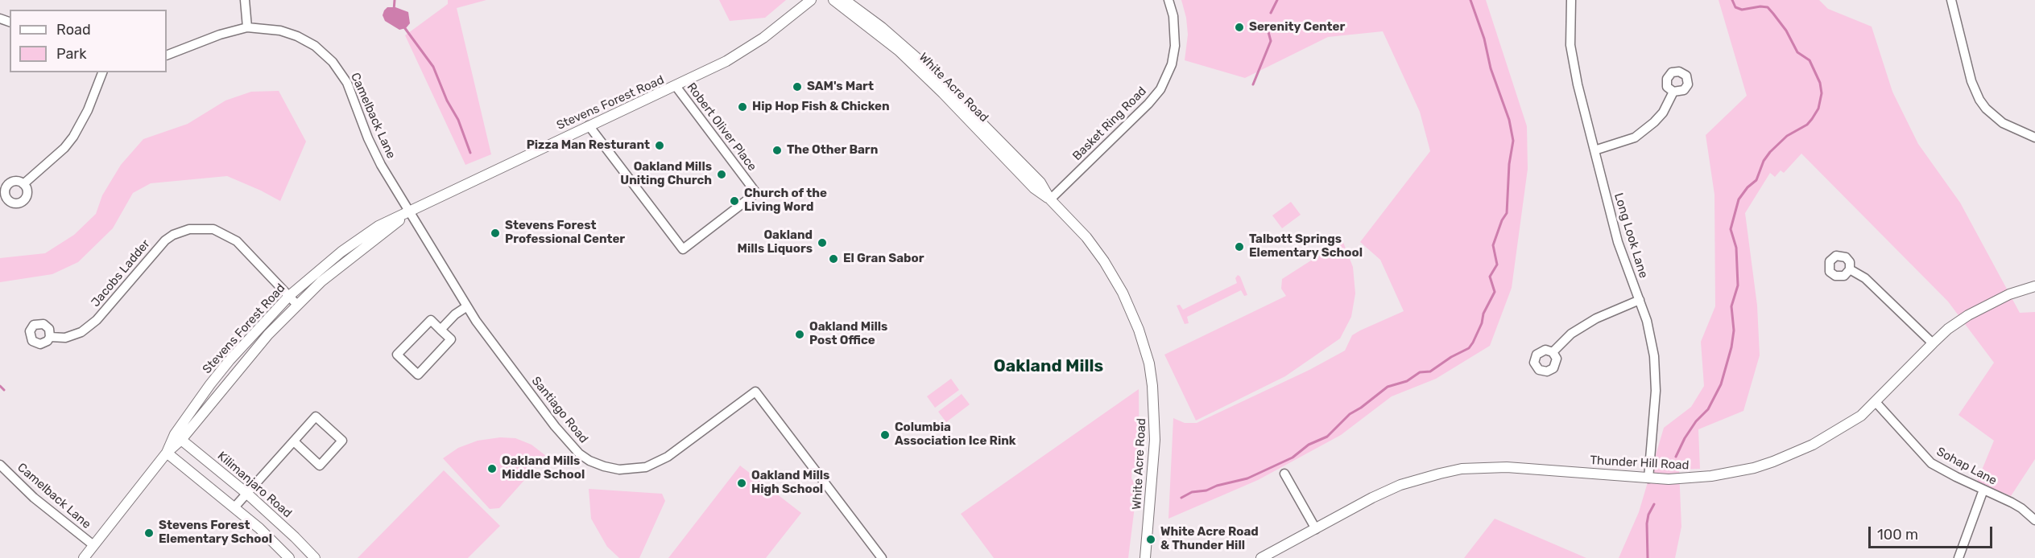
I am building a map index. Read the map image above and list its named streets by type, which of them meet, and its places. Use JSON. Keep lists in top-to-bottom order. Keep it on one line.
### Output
{"streets":{"street":["White Acre Road","Stevens Forest Road","Camelback Lane","Basket Ring Road","Robert Oliver Place","Long Look Lane","Jacobs Ladder","Santiago Road","Thunder Hill Road","Sohap Lane","Kilimanjaro Road"]},"crossings":[["White Acre Road","Basket Ring Road"],["Stevens Forest Road","Camelback Lane"],["Stevens Forest Road","Robert Oliver Place"],["Stevens Forest Road","Jacobs Ladder"],["Stevens Forest Road","Santiago Road"],["Stevens Forest Road","Kilimanjaro Road"],["Camelback Lane","Santiago Road"],["Long Look Lane","Thunder Hill Road"],["Thunder Hill Road","Sohap Lane"]],"districts":["Oakland Mills"],"places":["Serenity Center","SAM's Mart","Hip Hop Fish & Chicken","Pizza Man Resturant","The Other Barn","Oakland Mills Uniting Church","Church of the Living Word","Stevens Forest Professional Center","Oakland Mills Liquors","Talbott Springs Elementary School","El Gran Sabor","Oakland Mills Post Office","Columbia Association Ice Rink","Oakland Mills Middle School","Oakland Mills High School","Stevens Forest Elementary School","White Acre Road & Thunder Hill"],"legend":["Road","Park"],"scale_bar":"100 m"}
